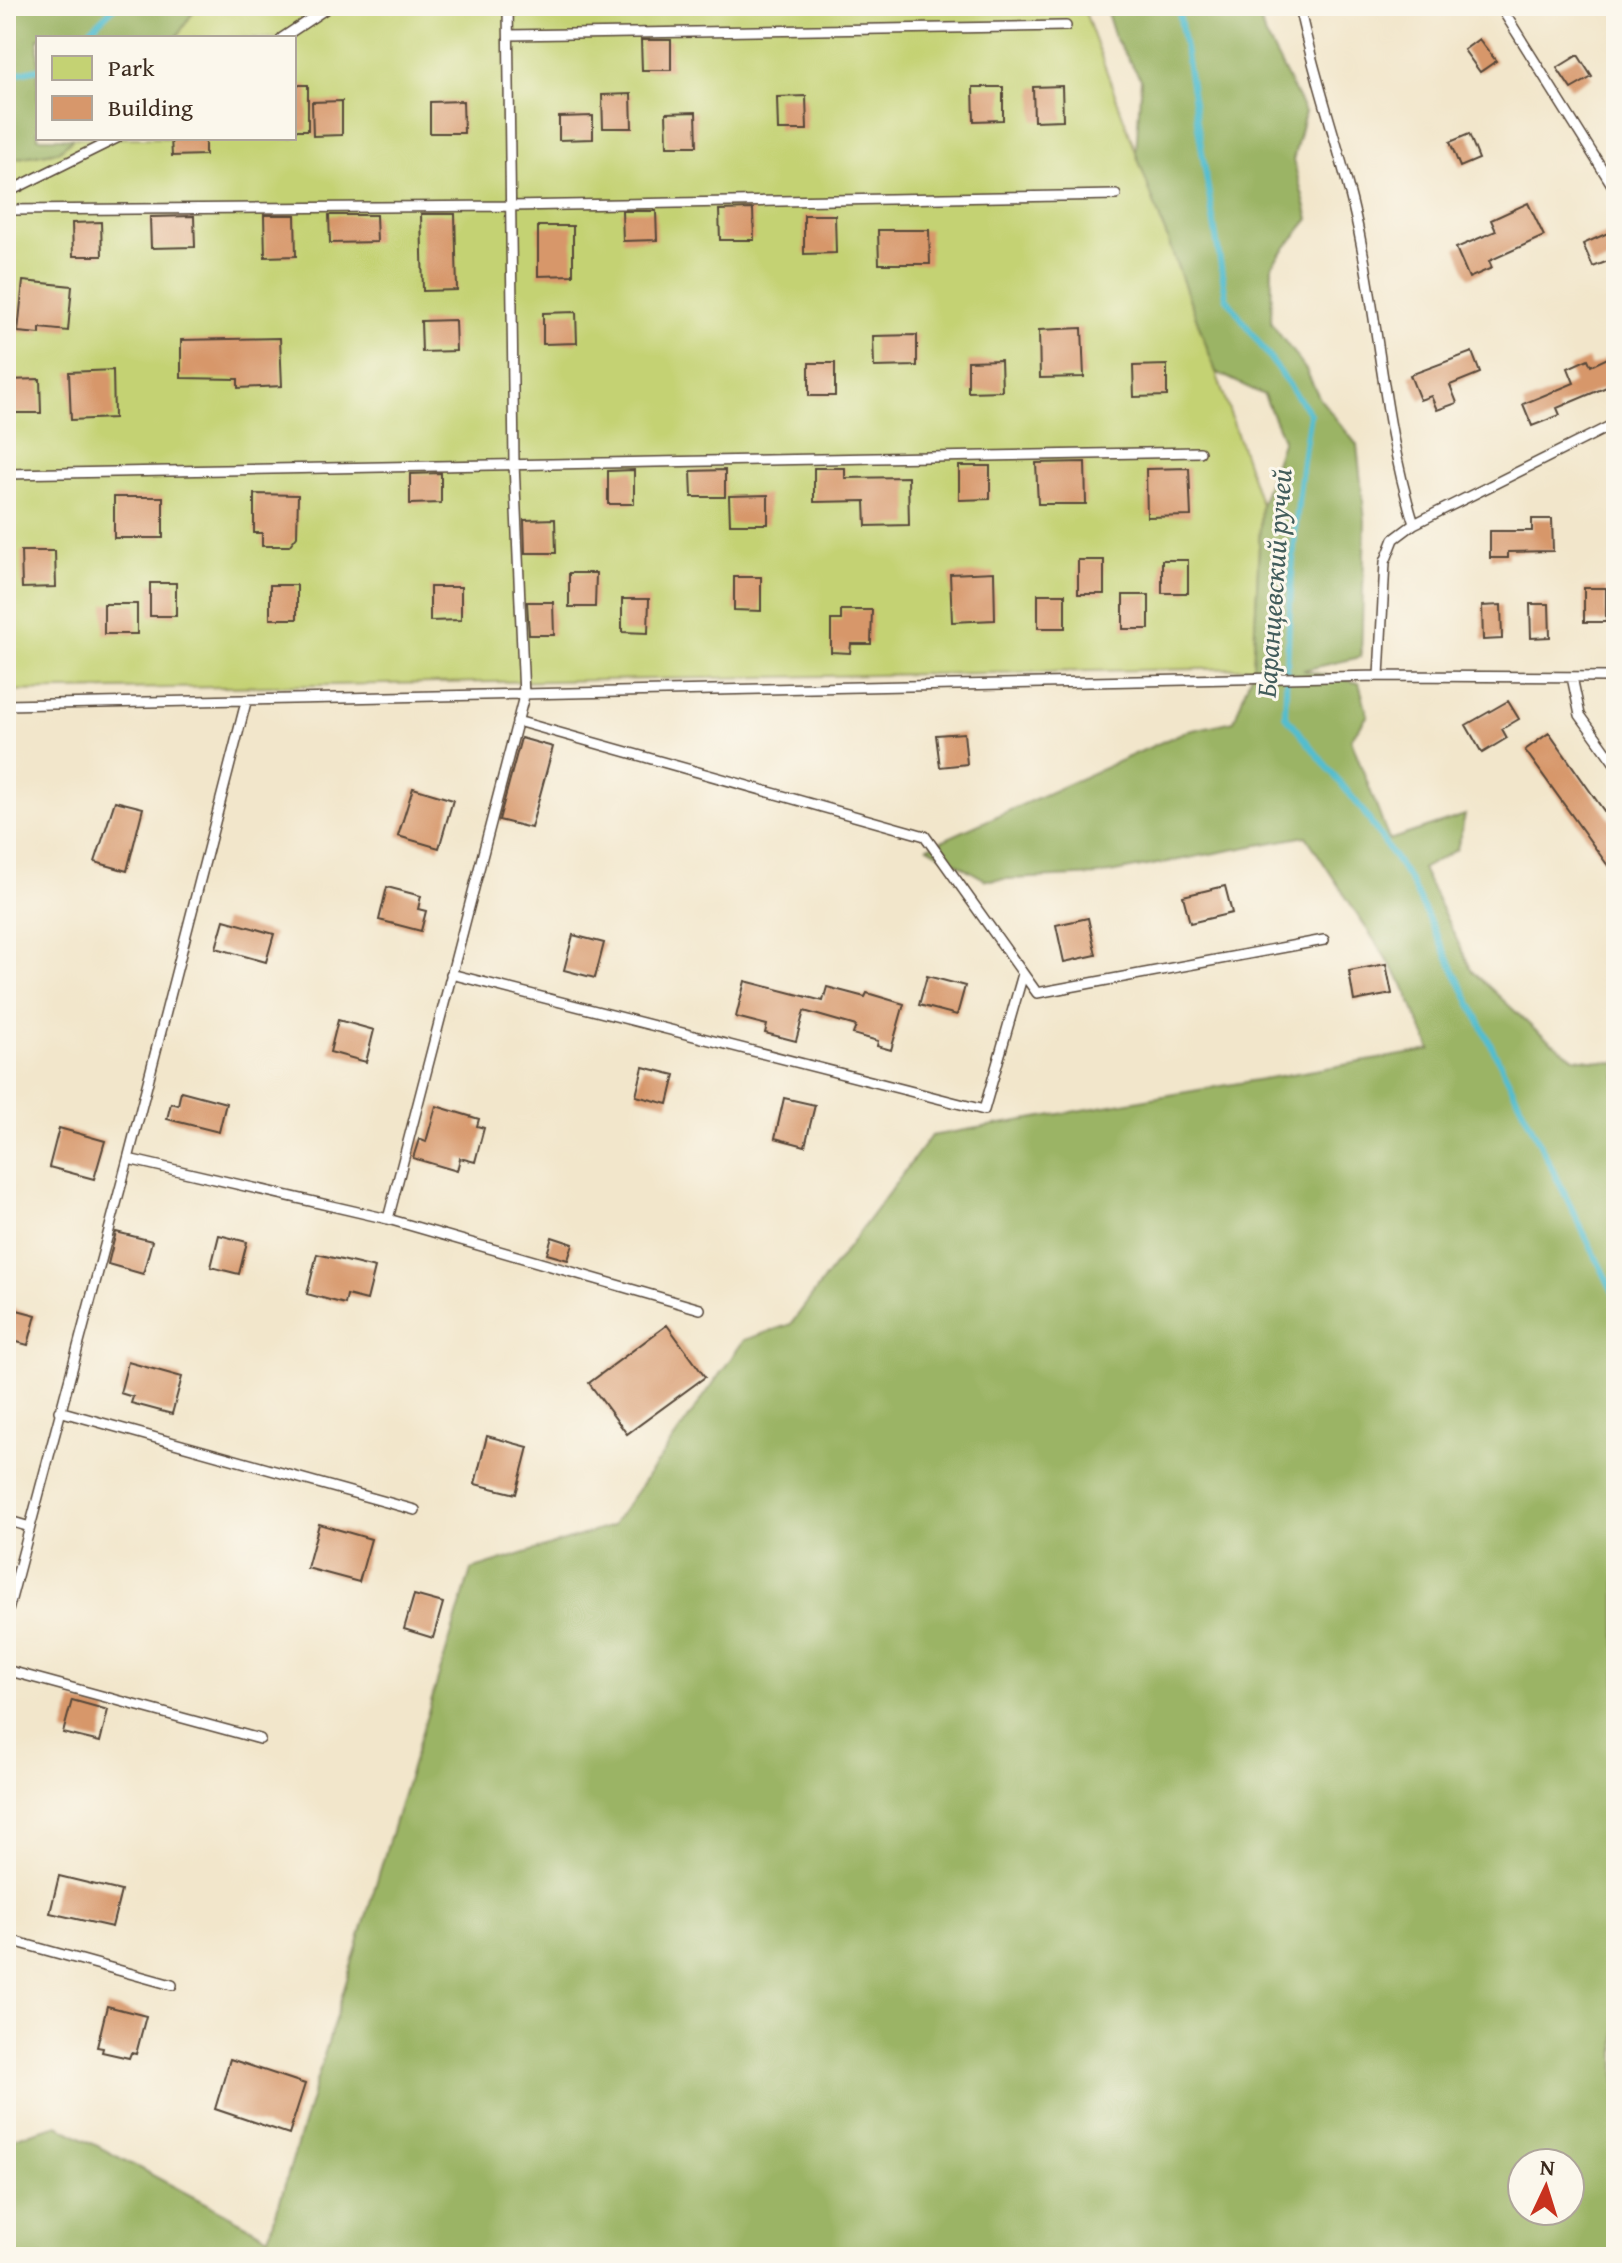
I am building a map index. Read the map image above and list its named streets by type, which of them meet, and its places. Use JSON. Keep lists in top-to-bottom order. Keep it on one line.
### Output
{"water":["Баранцевский ручей"],"legend":["Park","Building"],"north":"top"}
